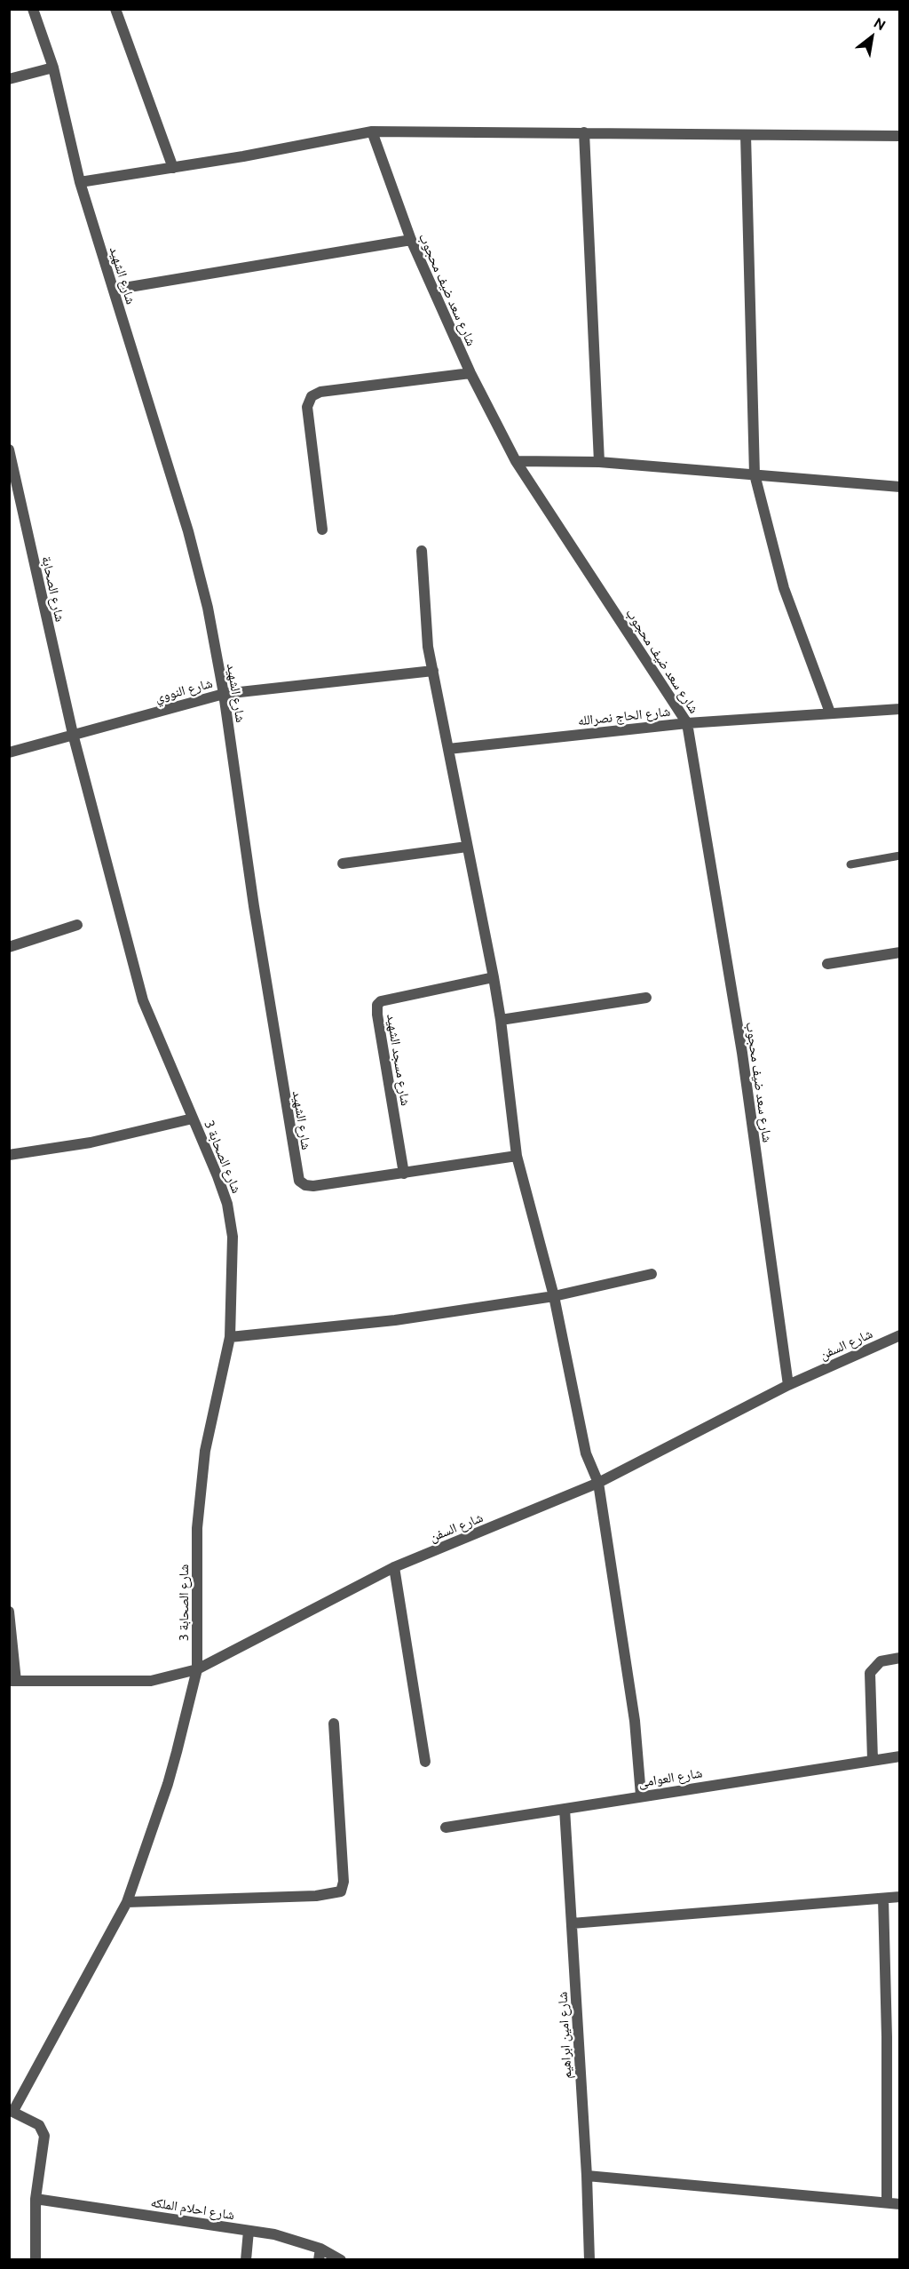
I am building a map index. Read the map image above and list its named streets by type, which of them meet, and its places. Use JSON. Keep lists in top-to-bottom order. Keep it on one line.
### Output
{"streets":{"street":["شارع الشهيد","شارع سعد ضيف محجوب","شارع الصحابة","شارع النووي","شارع الحاج نصرالله","شارع مسجد الشهيد","شارع الصحابة 3","شارع السفن","شارع العوامى","شارع امين ابراهيم","شارع احلام الملكه"]},"crossings":[["شارع الشهيد","شارع النووي"],["شارع الشهيد","شارع مسجد الشهيد"],["شارع سعد ضيف محجوب","شارع الحاج نصرالله"],["شارع سعد ضيف محجوب","شارع السفن"],["شارع الصحابة","شارع النووي"],["شارع الصحابة","شارع الصحابة 3"],["شارع النووي","شارع الصحابة 3"],["شارع الصحابة 3","شارع السفن"],["شارع العوامى","شارع امين ابراهيم"]],"north":"top right"}
